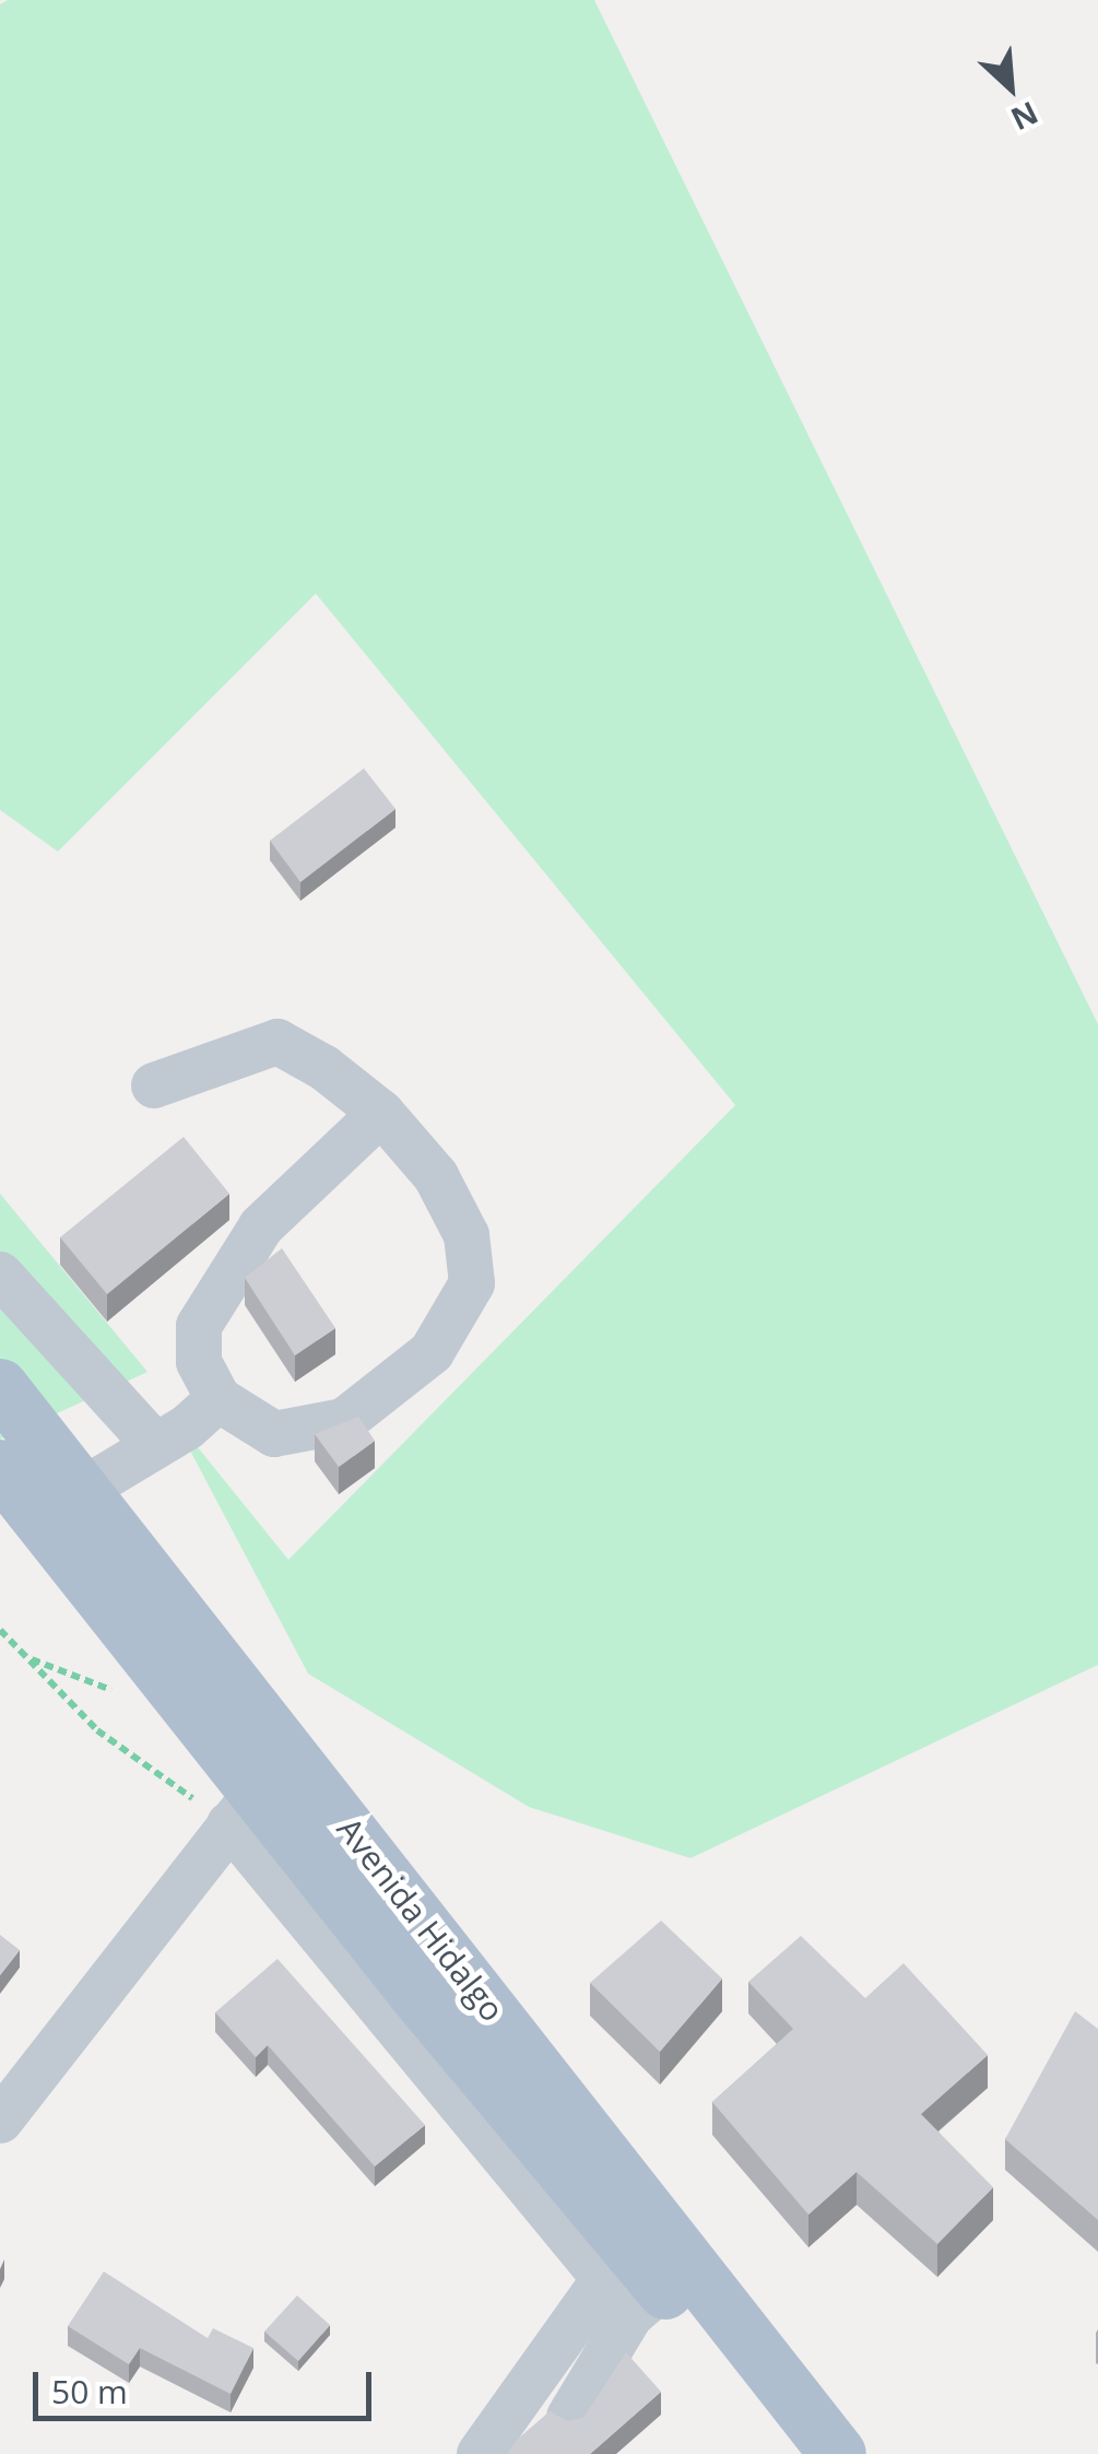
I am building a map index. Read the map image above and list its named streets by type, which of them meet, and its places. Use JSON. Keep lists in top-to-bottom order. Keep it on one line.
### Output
{"streets":{"main road":["Avenida Hidalgo"]},"scale_bar":"50 m","north":"bottom right"}
